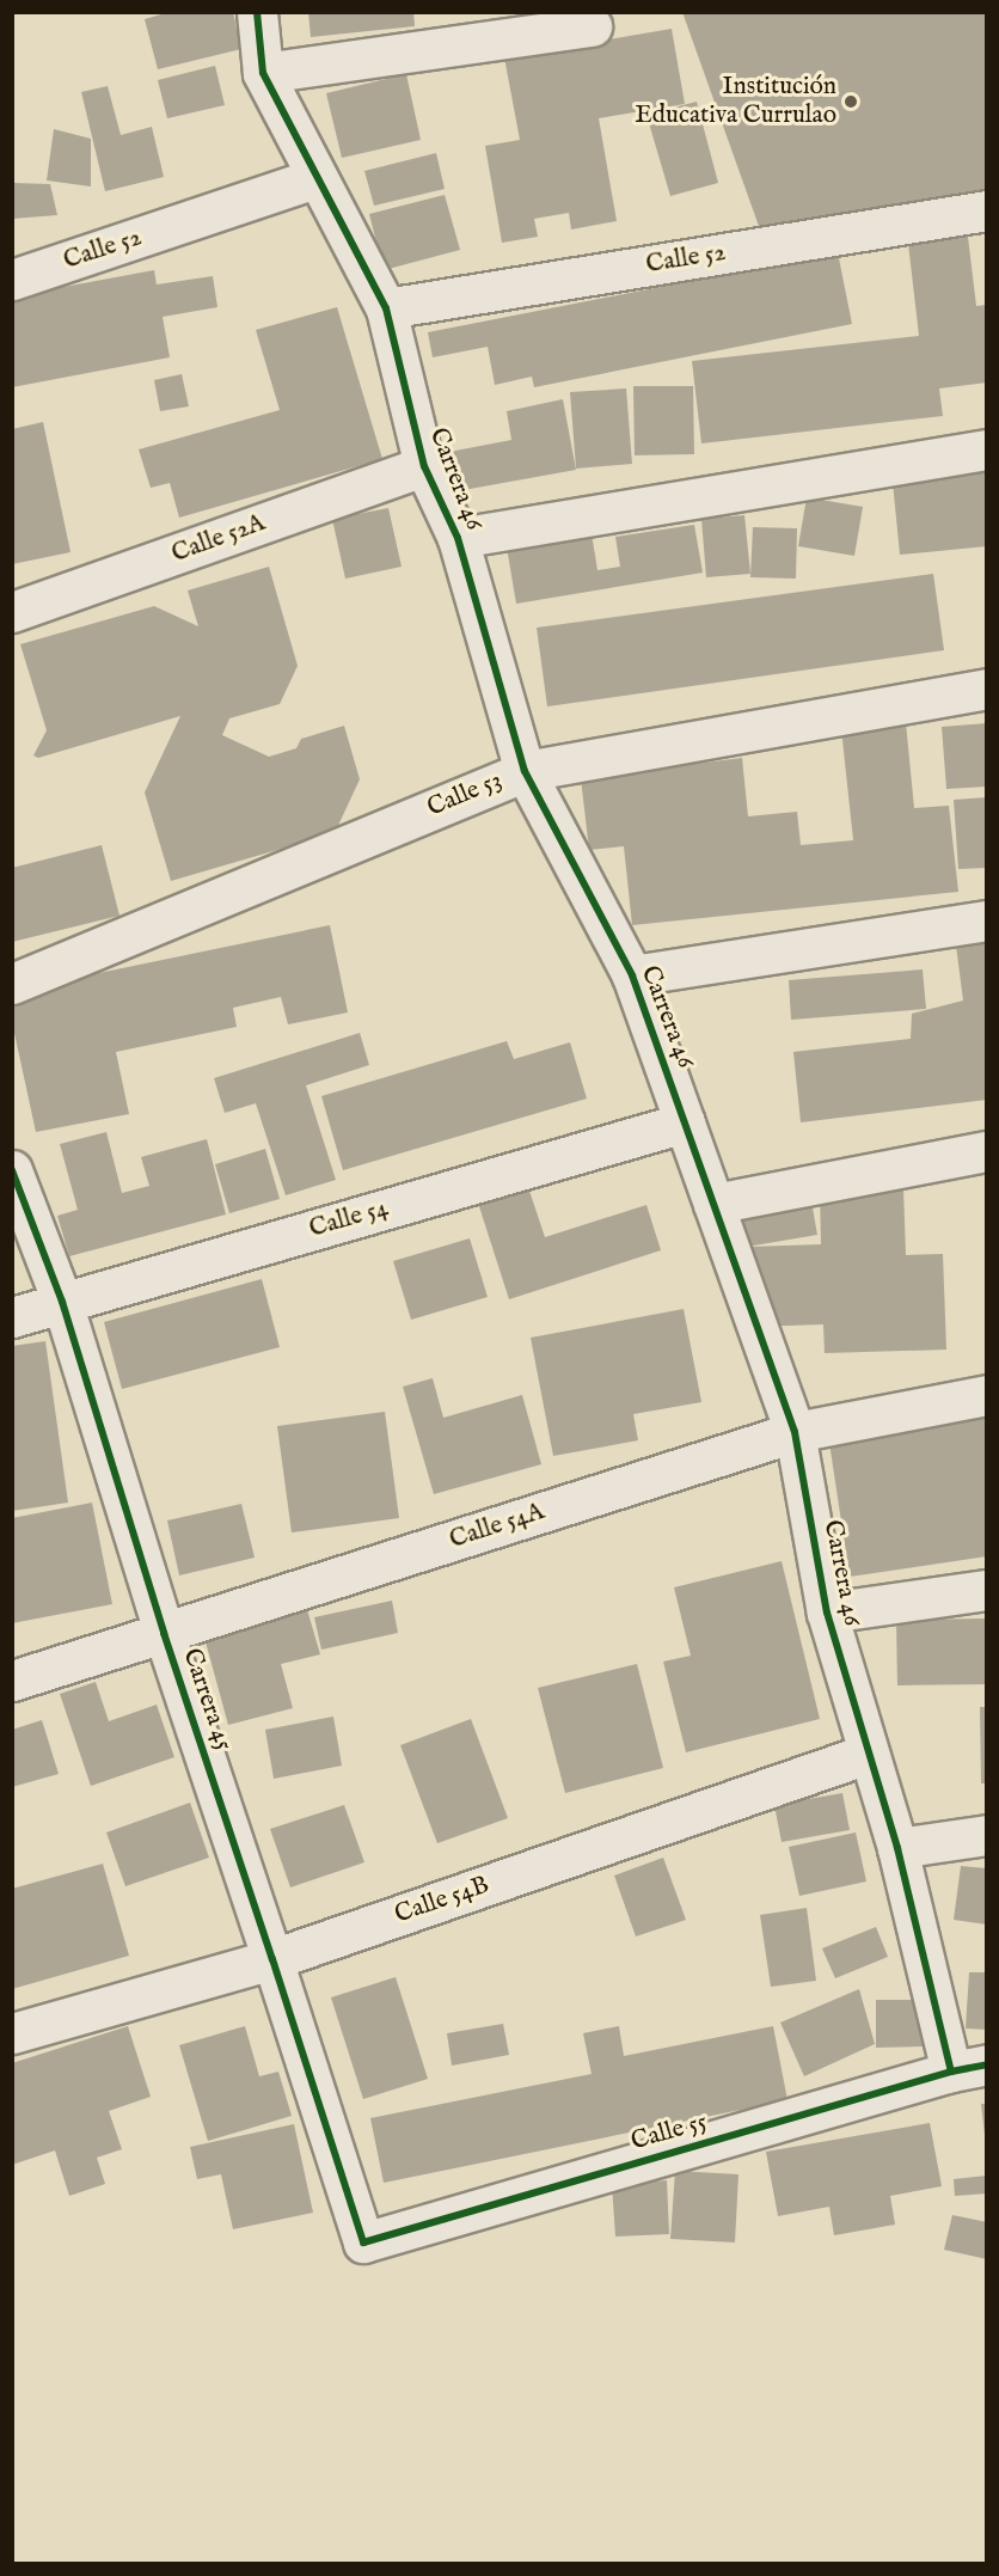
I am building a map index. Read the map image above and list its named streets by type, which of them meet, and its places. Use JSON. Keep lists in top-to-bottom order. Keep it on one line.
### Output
{"streets":{"street":["Calle 52","Carrera 46","Calle 52A","Calle 53","Calle 54","Calle 54A","Carrera 45","Calle 54B","Calle 55"]},"crossings":[["Calle 52","Carrera 46"],["Carrera 46","Calle 52A"],["Carrera 46","Calle 53"],["Carrera 46","Calle 54"],["Carrera 46","Calle 54A"],["Carrera 46","Calle 54B"],["Carrera 46","Calle 55"],["Calle 54","Carrera 45"],["Calle 54A","Carrera 45"],["Carrera 45","Calle 54B"],["Carrera 45","Calle 55"]],"places":["Institución Educativa Currulao"]}
